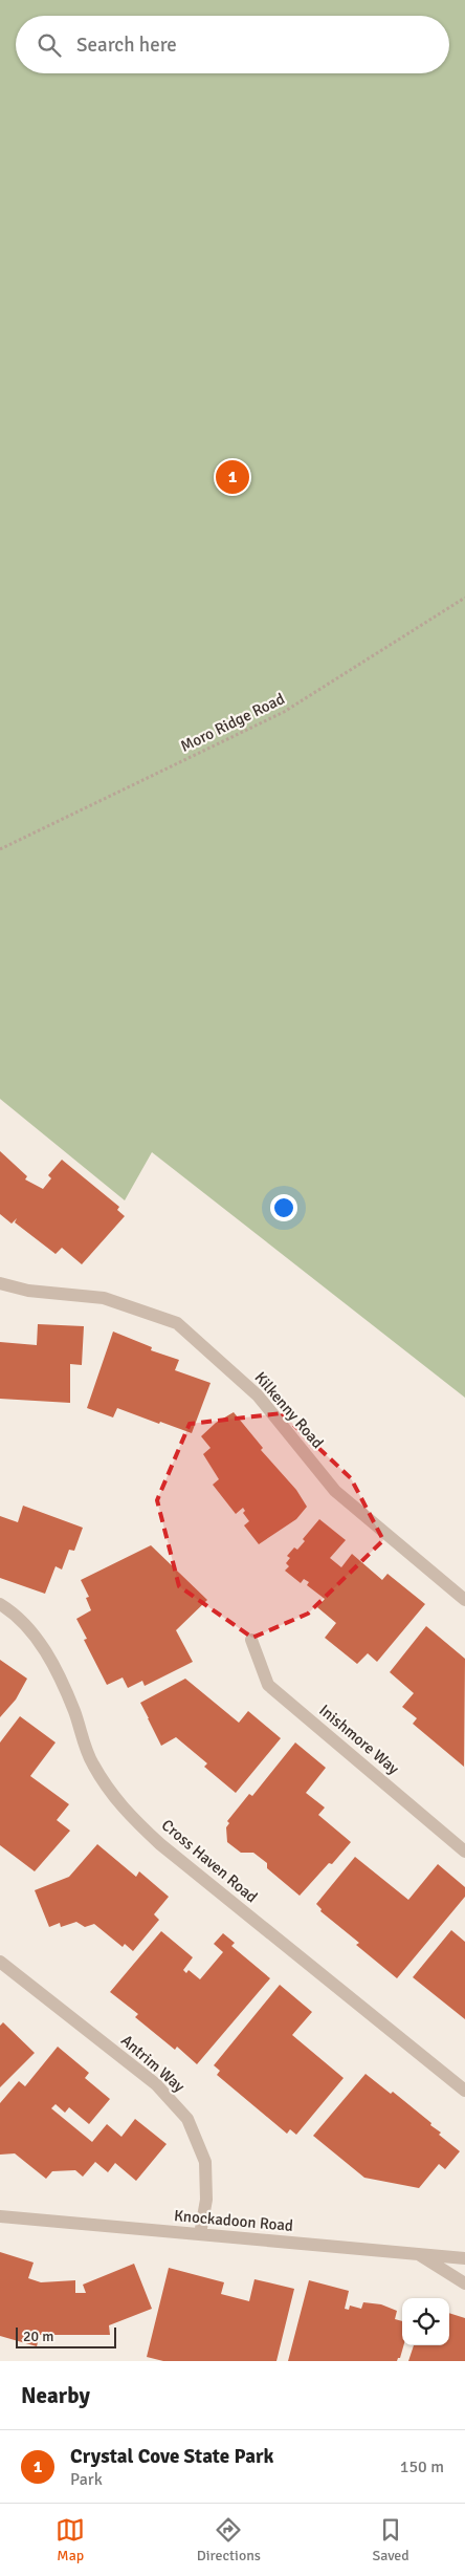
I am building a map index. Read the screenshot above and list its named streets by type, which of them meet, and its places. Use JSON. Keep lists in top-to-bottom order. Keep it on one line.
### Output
{"streets":{"street":["Kilkenny Road","Inishmore Way","Cross Haven Road","Antrim Way","Knockadoon Road"],"path":["Moro Ridge Road"]},"crossings":[["Antrim Way","Knockadoon Road"]],"scale_bar":"20 m","page":{"search":"Search here","pins":"1","scale":"20 m","heading":"Nearby","list":[{"mark":"1","name":"Crystal Cove State Park","note":"Park","value":"150 m"}],"nav":["Map","Directions","Saved"]}}
